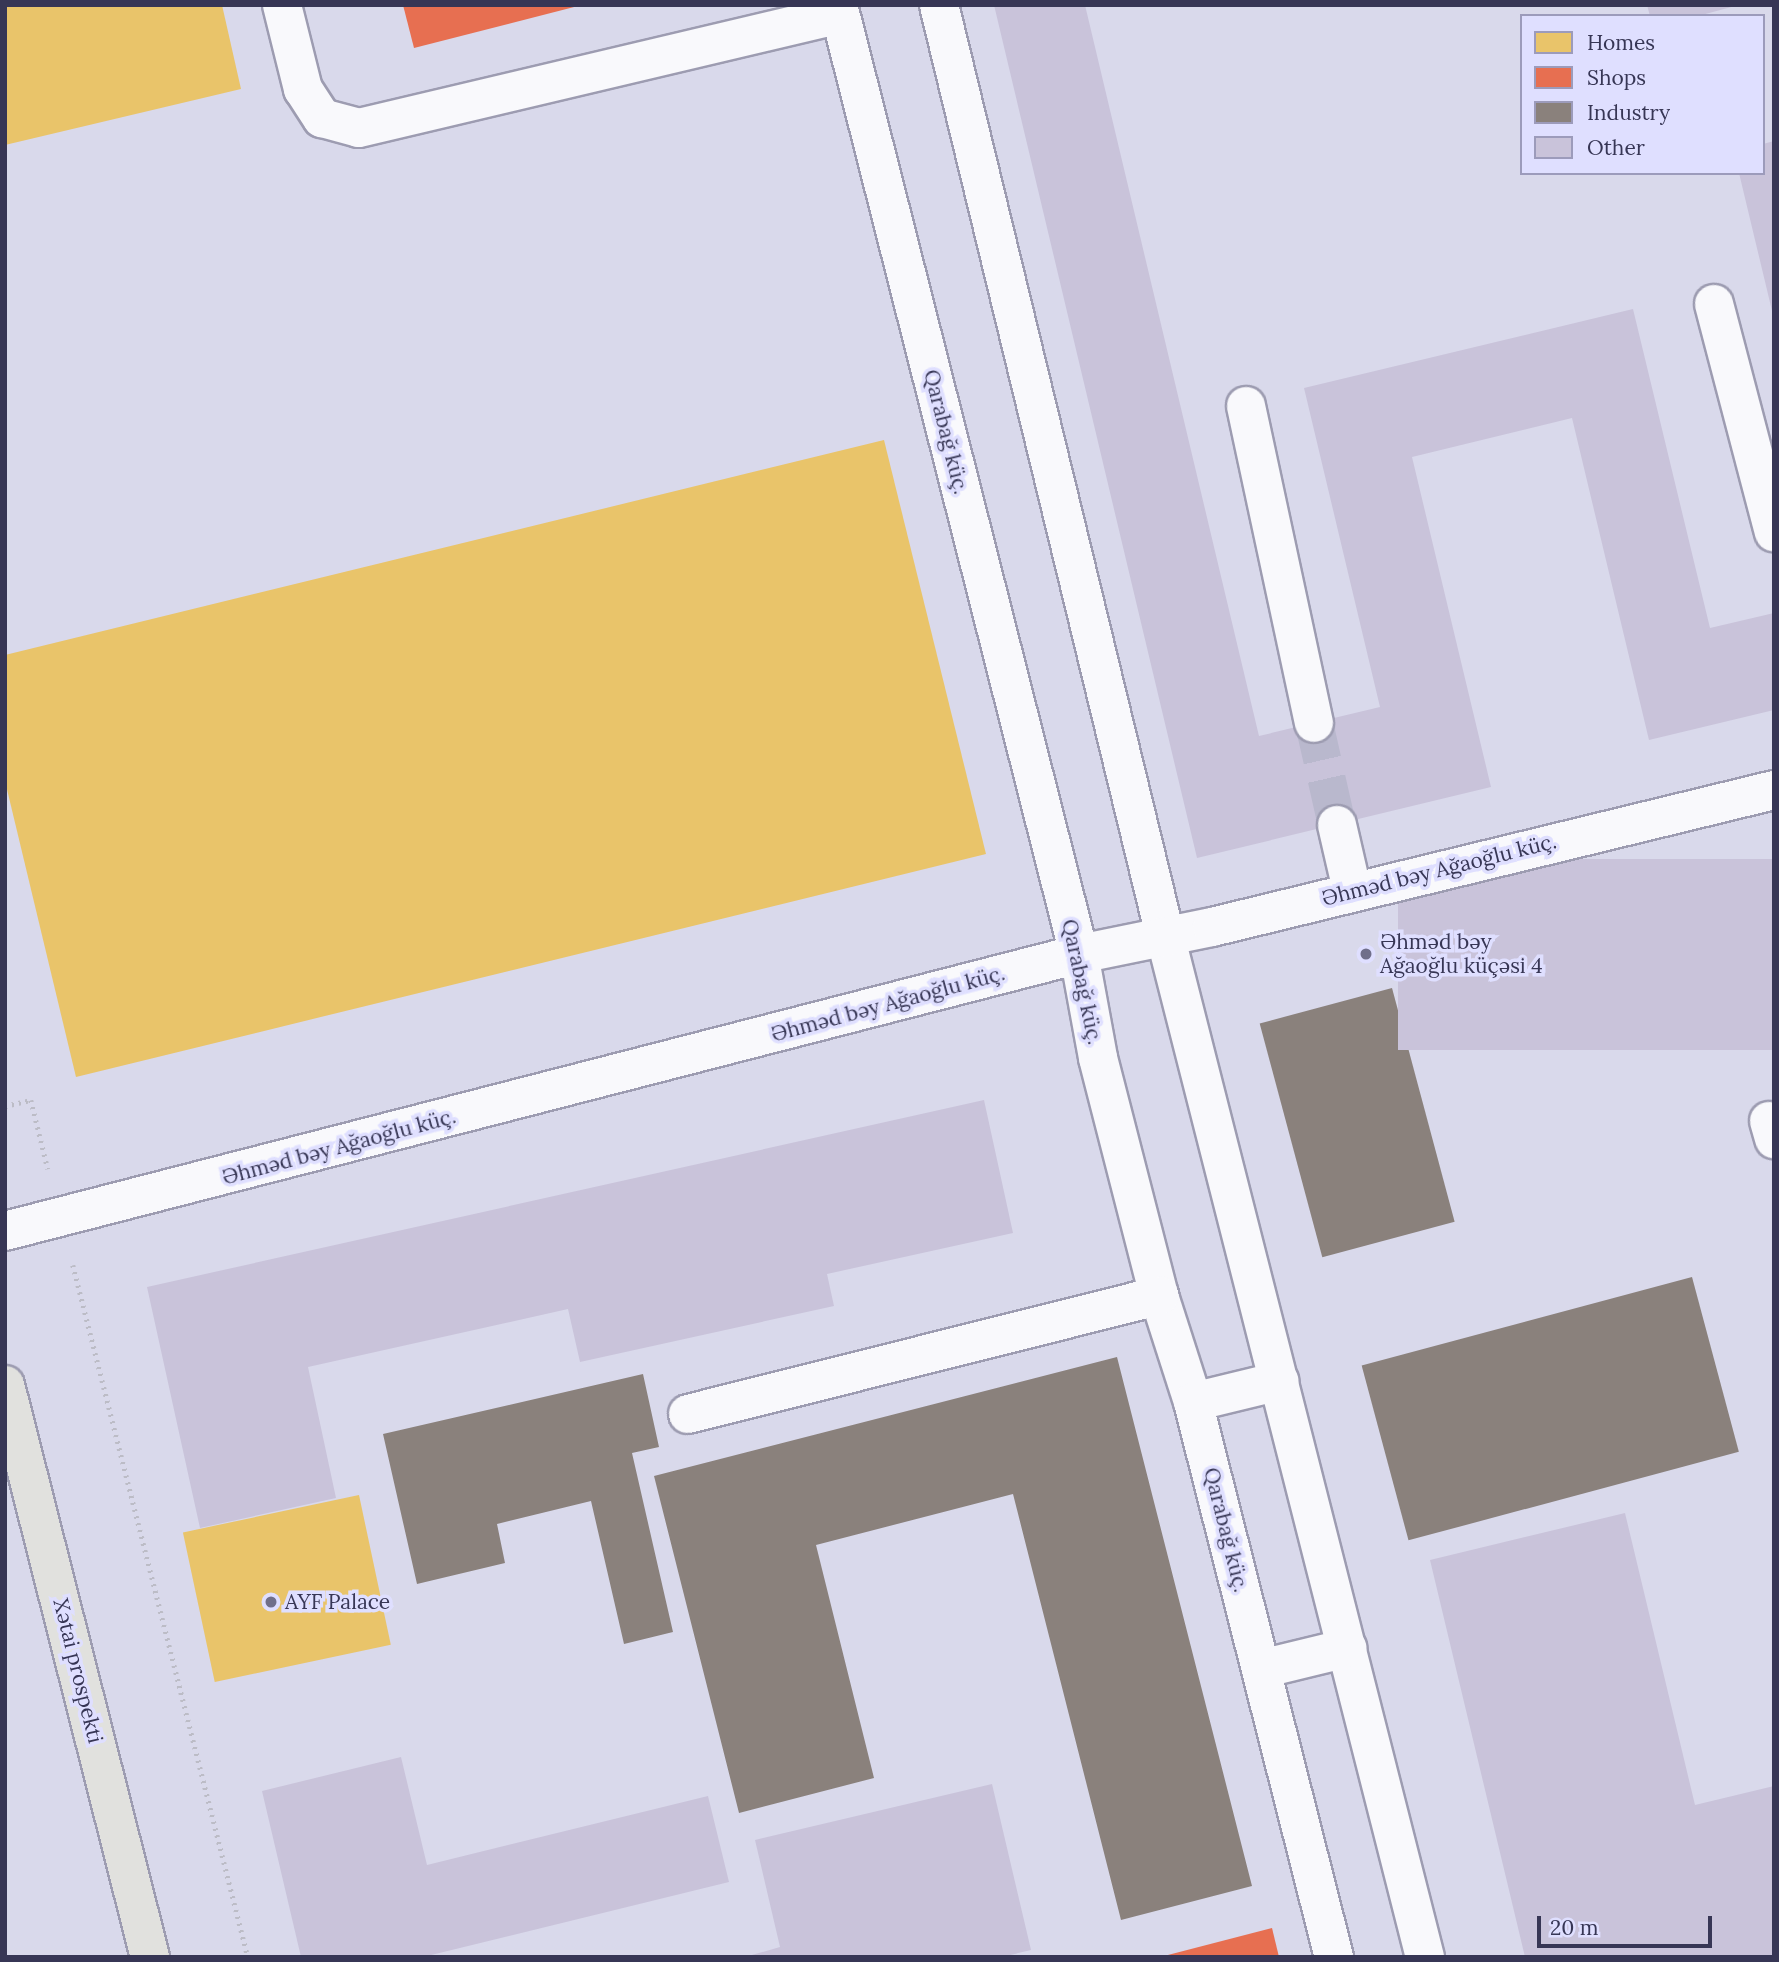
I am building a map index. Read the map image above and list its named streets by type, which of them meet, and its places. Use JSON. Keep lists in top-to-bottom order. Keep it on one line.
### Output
{"streets":{"main road":["Xətai prospekti"],"street":["Qarabağ küç.","Əhməd bəy Ağaoğlu küç."]},"crossings":[["Qarabağ küç.","Əhməd bəy Ağaoğlu küç."]],"places":["Əhməd bəy Ağaoğlu küçəsi 4","AYF Palace"],"legend":["Homes","Shops","Industry","Other"],"scale_bar":"20 m"}
